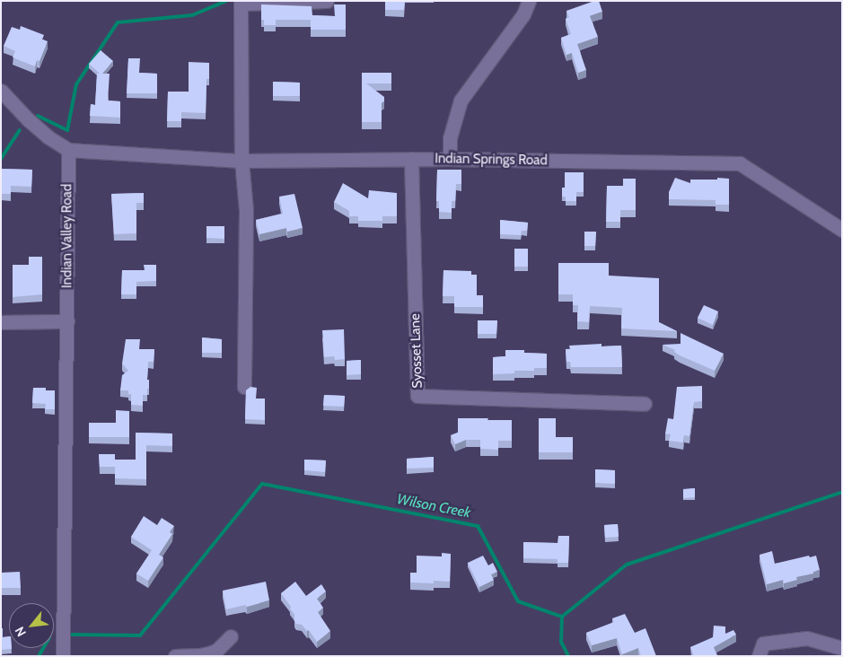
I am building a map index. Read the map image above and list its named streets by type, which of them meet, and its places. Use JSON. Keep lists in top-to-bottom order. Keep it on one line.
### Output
{"streets":{"street":["Indian Springs Road","Indian Valley Road","Syosset Lane"]},"crossings":[["Indian Springs Road","Syosset Lane"]],"water":["Wilson Creek"],"north":"bottom left"}
